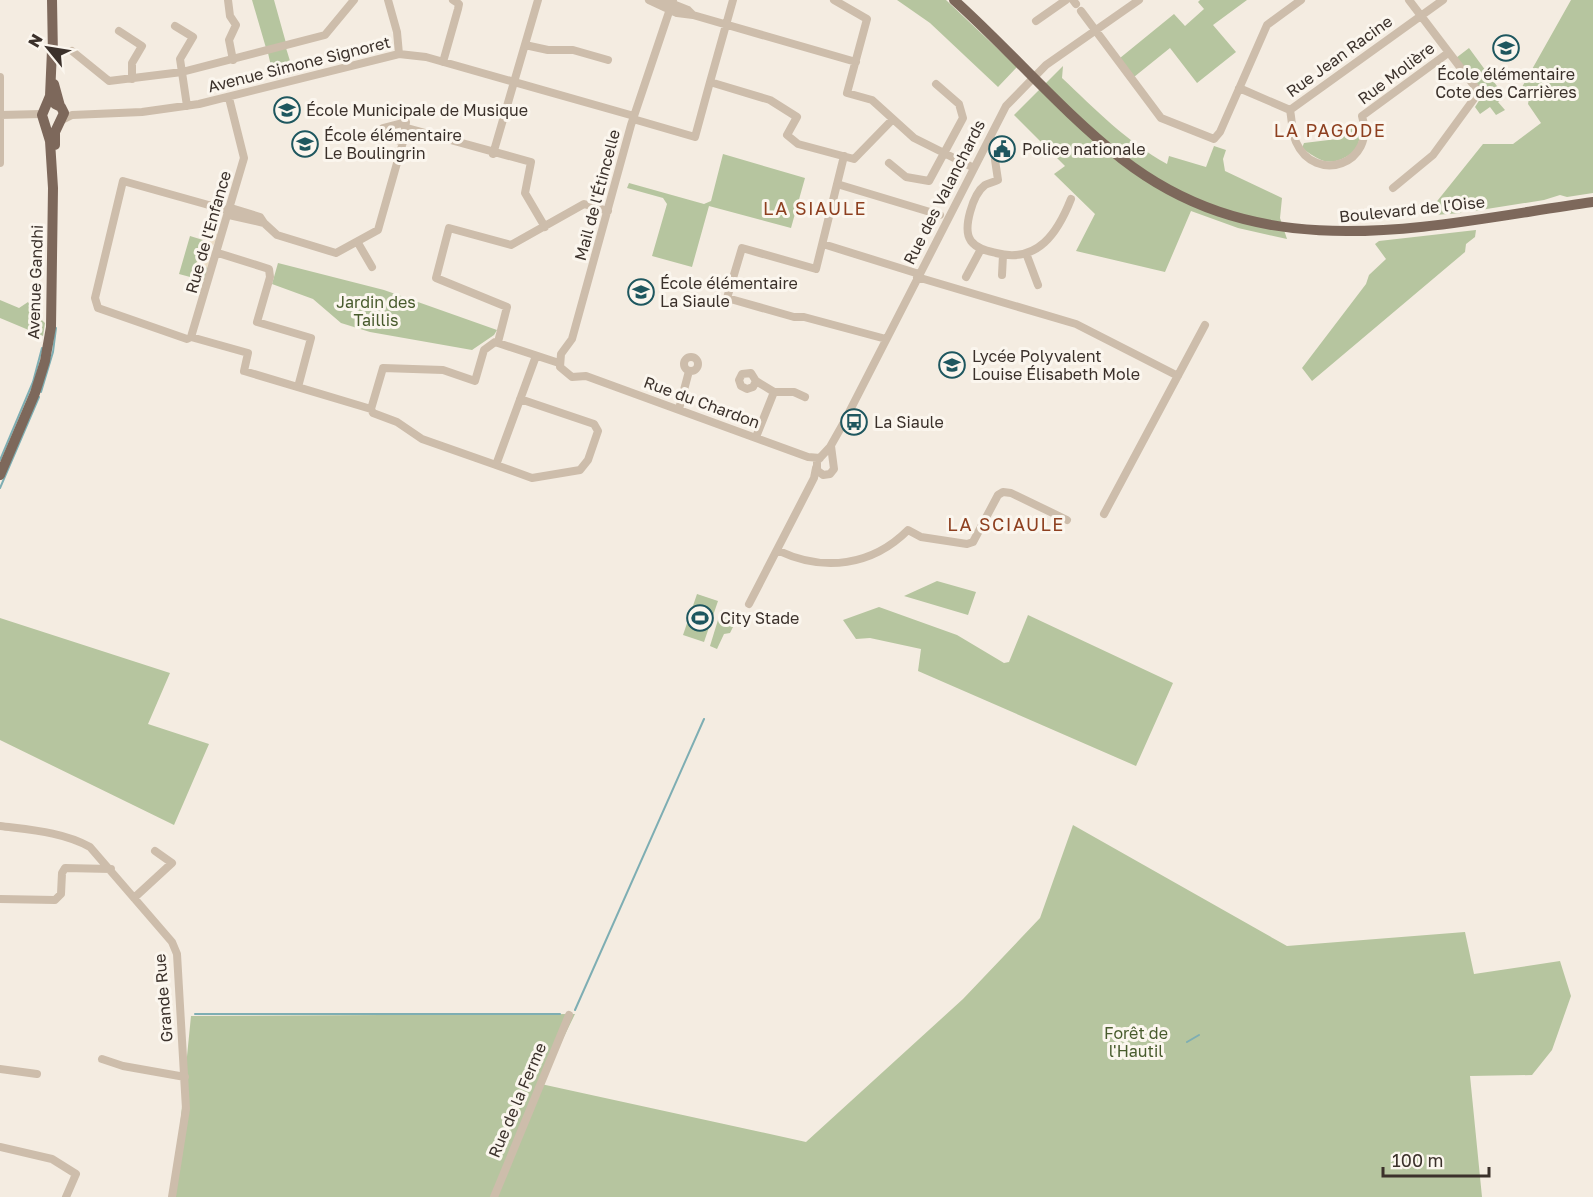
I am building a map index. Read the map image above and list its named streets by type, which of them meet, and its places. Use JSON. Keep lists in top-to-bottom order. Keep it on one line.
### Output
{"streets":{"main road":["Boulevard de l'Oise","Avenue Gandhi"],"street":["Rue Jean Racine","Avenue Simone Signoret","Rue Molière","Rue des Valanchards","Mail de l'Étincelle","Rue de l'Enfance","Rue du Chardon","Grande Rue","Rue de la Ferme"]},"crossings":[["Rue Jean Racine","Rue Molière"],["Avenue Simone Signoret","Mail de l'Étincelle"],["Avenue Simone Signoret","Rue de l'Enfance"],["Avenue Simone Signoret","Avenue Gandhi"],["Rue des Valanchards","Boulevard de l'Oise"],["Rue des Valanchards","Rue du Chardon"],["Mail de l'Étincelle","Rue du Chardon"]],"districts":["LA PAGODE","LA SIAULE","LA SCIAULE"],"parks":["Jardin des Taillis","Forêt de l'Hautil"],"places":{"school or university":["École élémentaire Cote des Carrières","École Municipale de Musique","École élémentaire Le Boulingrin","École élémentaire La Siaule","Lycée Polyvalent Louise Élisabeth Mole"],"public building":["Police nationale"],"bus stop":["La Siaule"],"sports":["City Stade"]},"scale_bar":"100 m","north":"top left"}
